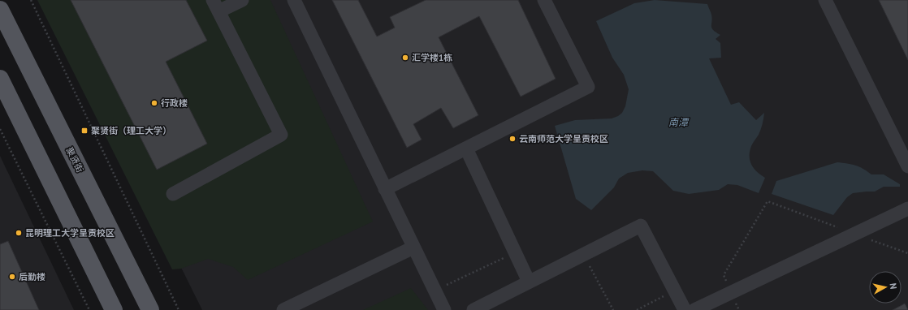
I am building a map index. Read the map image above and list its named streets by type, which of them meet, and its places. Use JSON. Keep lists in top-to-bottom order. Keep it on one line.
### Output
{"streets":{"main road":["聚贤街"]},"water":["南潭"],"places":{"other":["汇学楼1栋","行政楼","云南师范大学呈贡校区","昆明理工大学呈贡校区","后勤楼"],"transit":["聚贤街（理工大学）"]},"north":"right"}
